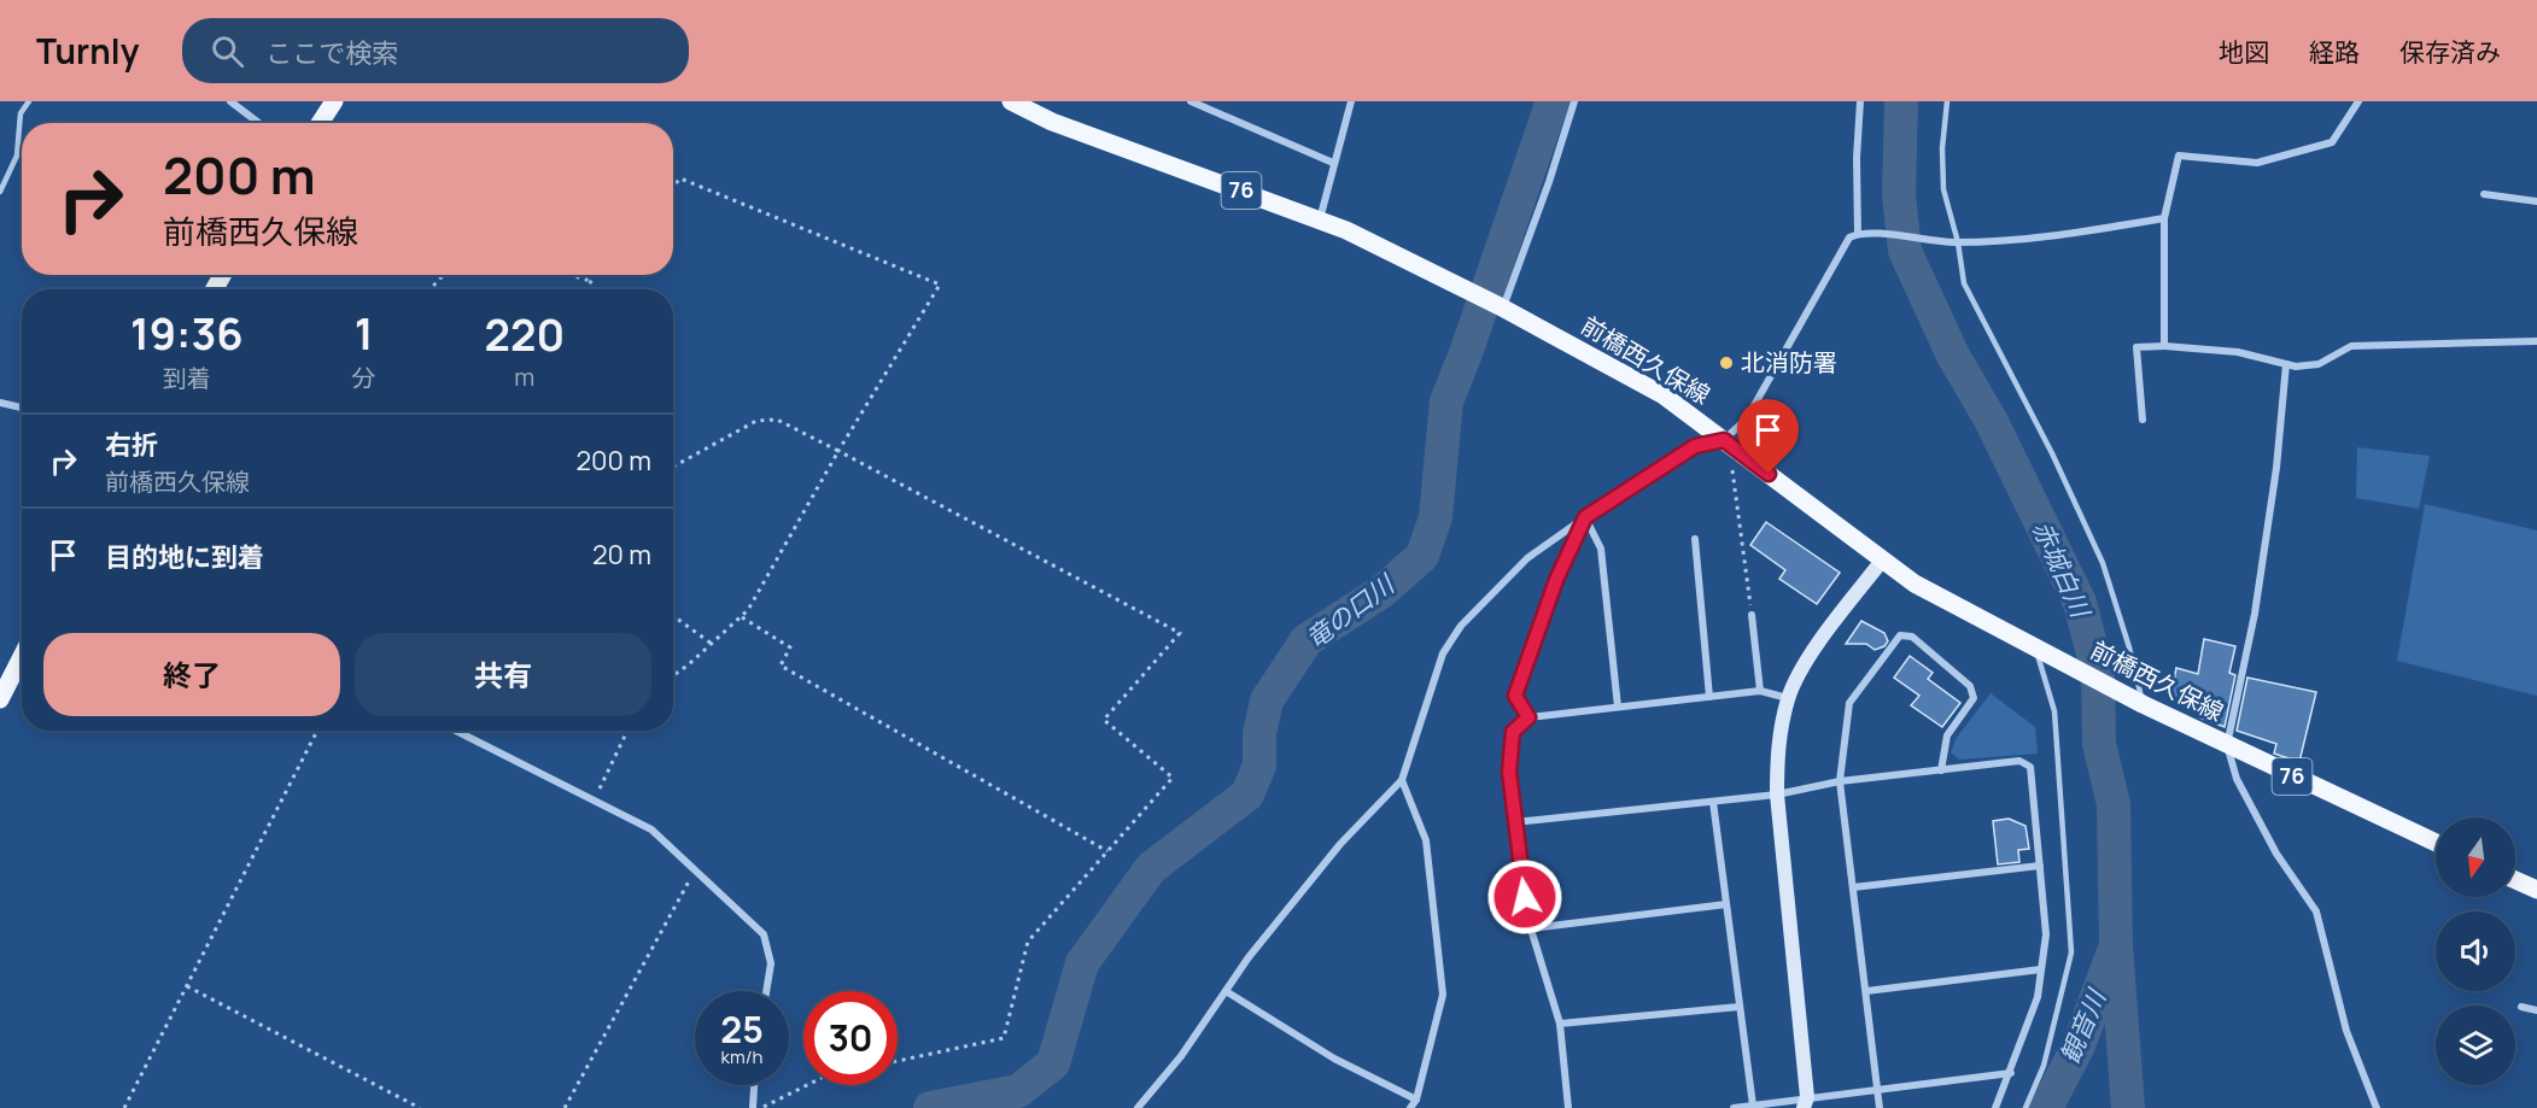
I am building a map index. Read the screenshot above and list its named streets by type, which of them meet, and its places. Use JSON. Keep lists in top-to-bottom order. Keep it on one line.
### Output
{"streets":{"main road":["76","前橋西久保線"]},"water":["赤城白川","竜の口川","観音川"],"places":["北消防署"],"north":"bottom","page":{"header":"Turnly","search":"ここで検索","nav":["地図","経路","保存済み"],"turn":["200 m","前橋西久保線"],"eta":["19:36","到着","1","分","220","m"],"list":[{"name":"右折","note":"前橋西久保線","value":"200 m"},{"name":"目的地に到着","value":"20 m"}],"buttons":["終了","共有"],"speed":"25 km/h","limit":"30"}}
